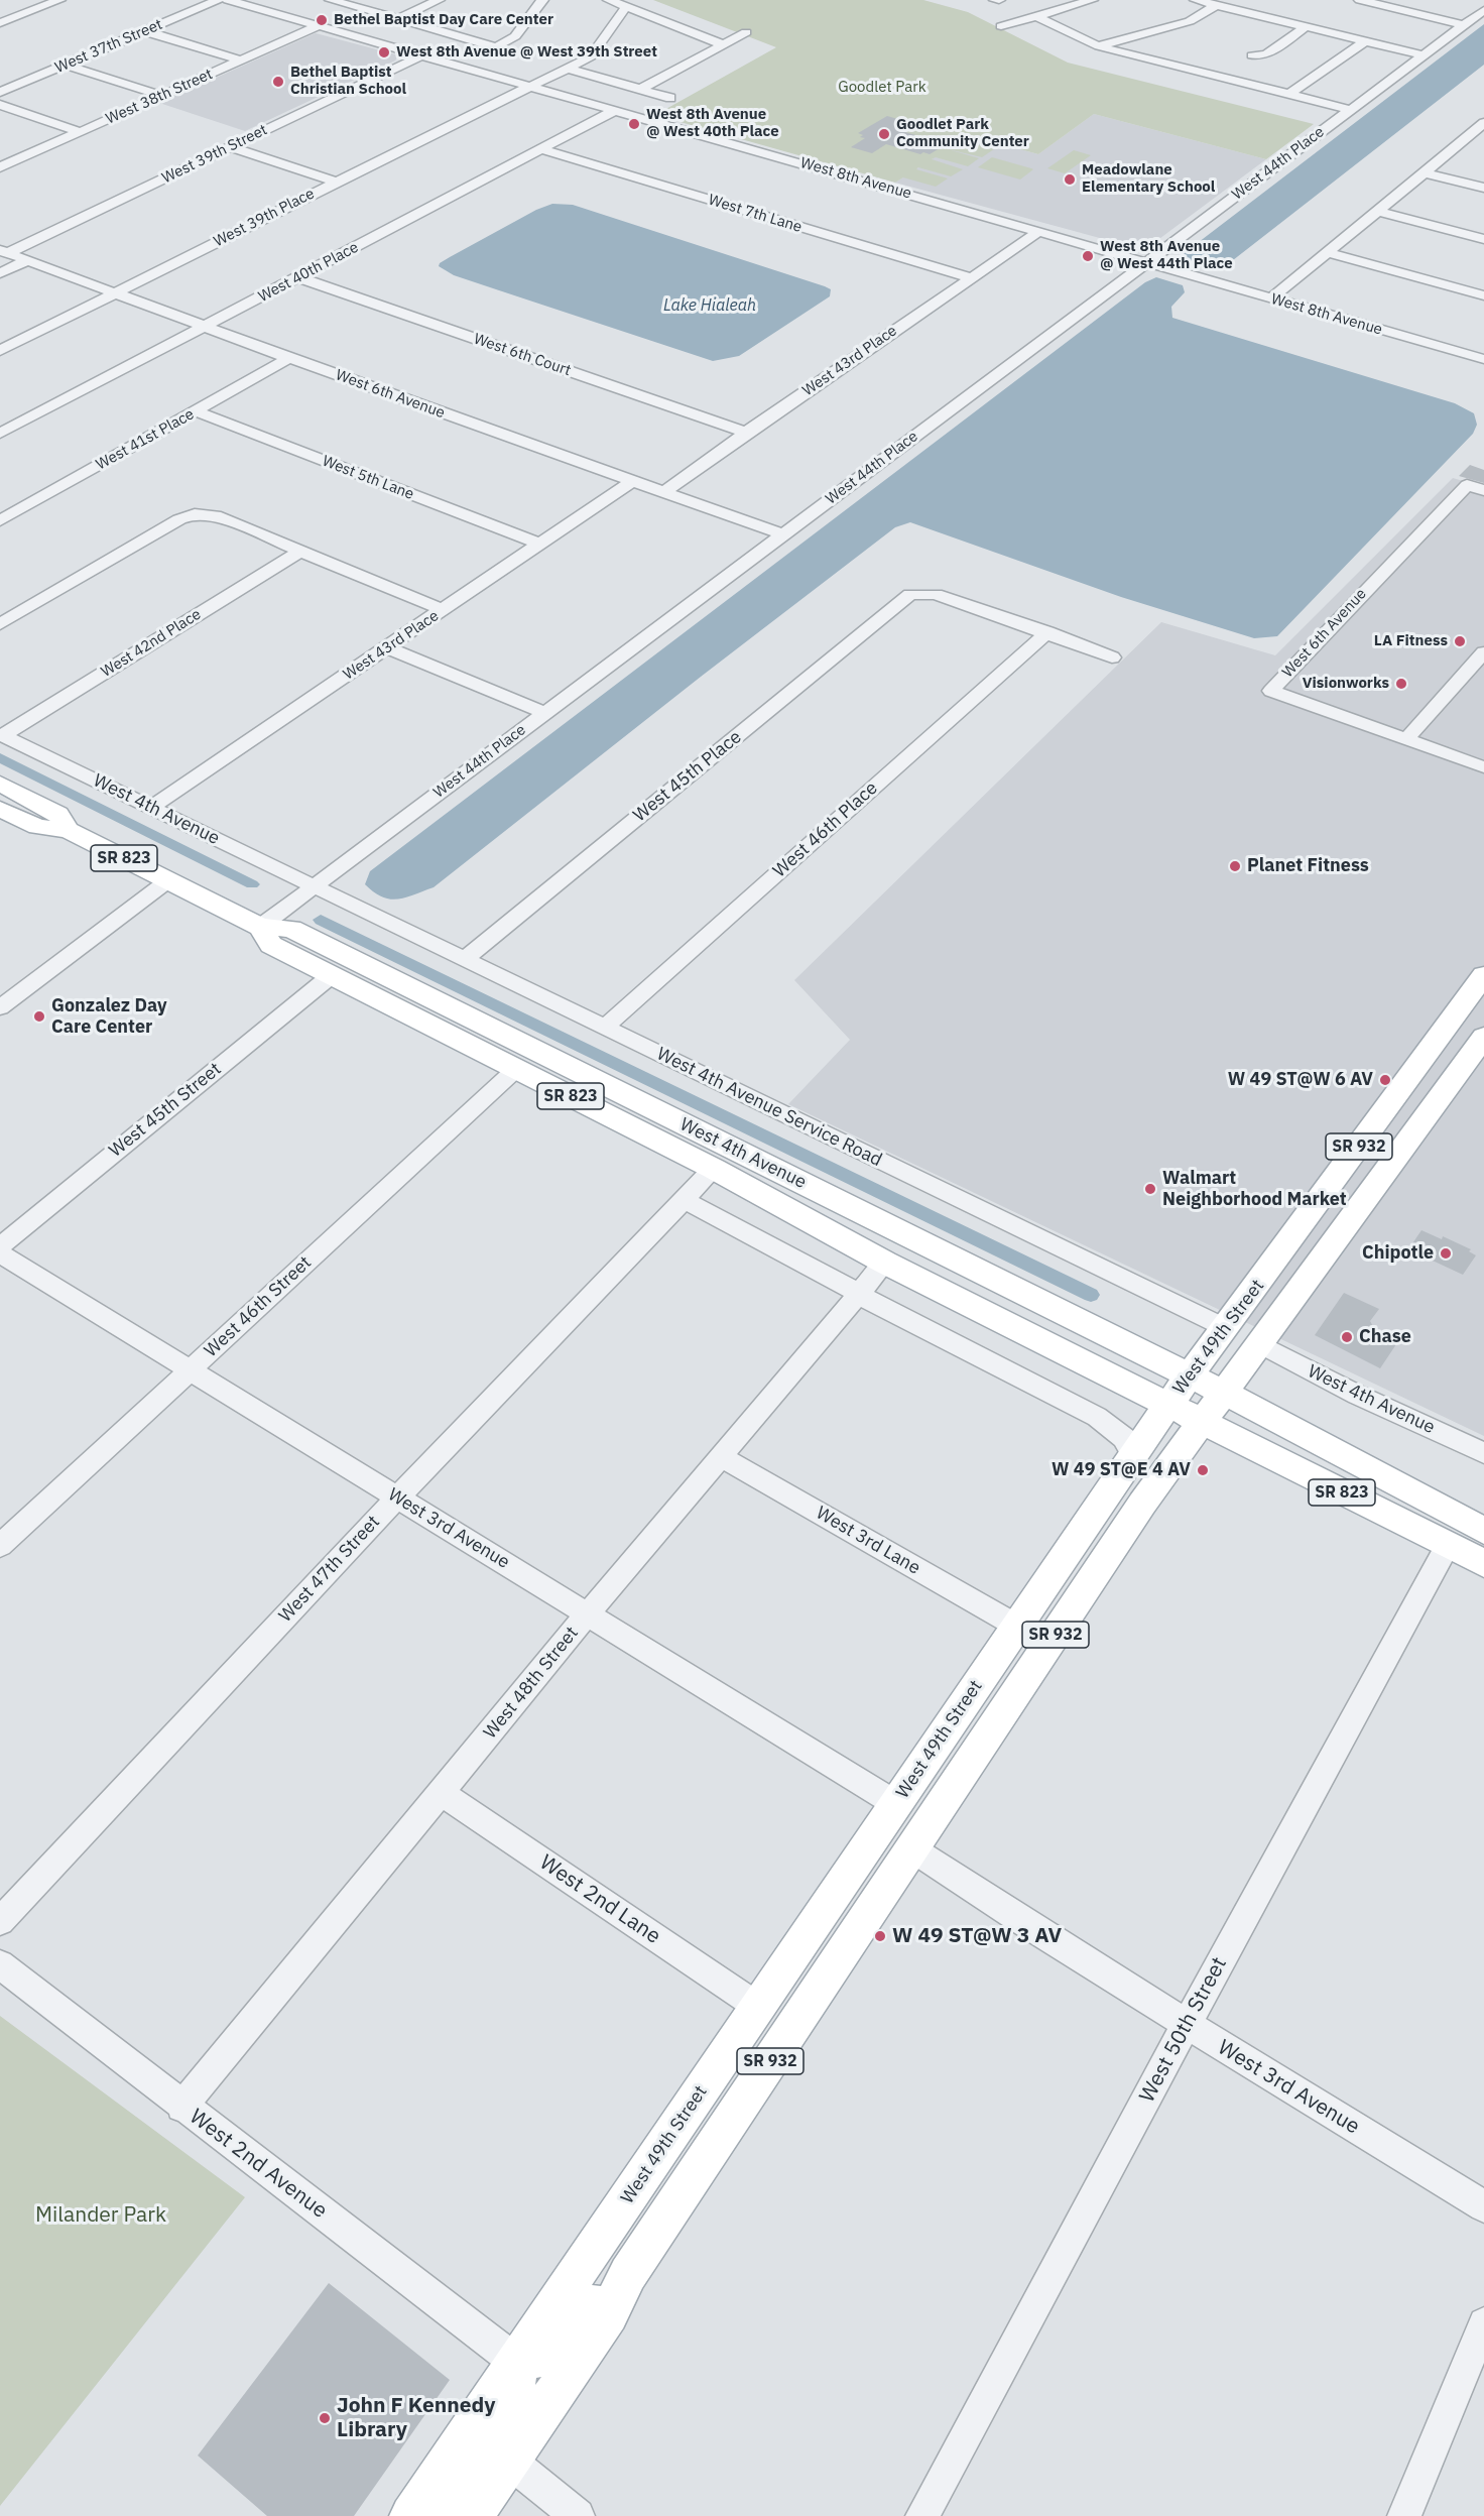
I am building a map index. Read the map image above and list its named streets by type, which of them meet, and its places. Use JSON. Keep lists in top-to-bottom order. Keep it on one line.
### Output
{"streets":{"main road":["West 4th Avenue","SR 823","SR 932","West 49th Street"],"street":["West 37th Street","West 38th Street","West 39th Street","West 44th Place","West 8th Avenue","West 7th Lane","West 39th Place","West 40th Place","West 6th Court","West 43rd Place","West 6th Avenue","West 41st Place","West 5th Lane","West 42nd Place","West 45th Place","West 46th Place","West 4th Avenue Service Road","West 45th Street","West 46th Street","West 3rd Avenue","West 3rd Lane","West 47th Street","West 48th Street","West 2nd Lane","West 50th Street","West 2nd Avenue"]},"crossings":[["West 38th Street","West 8th Avenue"],["West 39th Street","West 8th Avenue"],["West 39th Street","West 6th Avenue"],["West 44th Place","West 8th Avenue"],["West 44th Place","West 6th Avenue"],["West 44th Place","West 4th Avenue"],["West 44th Place","West 4th Avenue Service Road"],["West 8th Avenue","West 39th Place"],["West 8th Avenue","West 40th Place"],["West 8th Avenue","West 43rd Place"],["West 7th Lane","West 40th Place"],["West 7th Lane","West 43rd Place"],["West 39th Place","West 6th Avenue"],["West 40th Place","West 6th Court"],["West 40th Place","West 6th Avenue"],["West 6th Court","West 43rd Place"],["West 43rd Place","West 6th Avenue"],["West 43rd Place","West 5th Lane"],["West 43rd Place","West 4th Avenue"],["West 6th Avenue","West 41st Place"],["West 41st Place","West 5th Lane"],["West 42nd Place","West 4th Avenue"],["West 45th Place","West 46th Place"],["West 45th Place","West 4th Avenue Service Road"],["West 4th Avenue","SR 823"],["West 4th Avenue","West 4th Avenue Service Road"],["West 4th Avenue","West 45th Street"],["West 4th Avenue","West 46th Street"],["West 4th Avenue","West 49th Street"],["West 4th Avenue","West 47th Street"],["West 4th Avenue","West 48th Street"],["West 46th Place","West 4th Avenue Service Road"],["SR 823","West 49th Street"],["SR 823","West 50th Street"],["West 4th Avenue Service Road","West 49th Street"],["West 46th Street","West 3rd Avenue"],["West 49th Street","West 3rd Avenue"],["West 49th Street","West 3rd Lane"],["West 49th Street","West 2nd Lane"],["West 49th Street","West 2nd Avenue"],["West 3rd Avenue","West 47th Street"],["West 3rd Avenue","West 48th Street"],["West 3rd Avenue","West 50th Street"],["West 3rd Lane","West 48th Street"],["West 48th Street","West 2nd Lane"],["West 48th Street","West 2nd Avenue"]],"water":["Lake Hialeah"],"parks":["Goodlet Park","Milander Park"],"places":["Bethel Baptist Day Care Center","West 8th Avenue @ West 39th Street","Bethel Baptist Christian School","West 8th Avenue @ West 40th Place","Goodlet Park Community Center","Meadowlane Elementary School","West 8th Avenue @ West 44th Place","LA Fitness","Visionworks","Planet Fitness","Gonzalez Day Care Center","W 49 ST@W 6 AV","Walmart Neighborhood Market","Chipotle","Chase","W 49 ST@E 4 AV","W 49 ST@W 3 AV","John F Kennedy Library"]}
